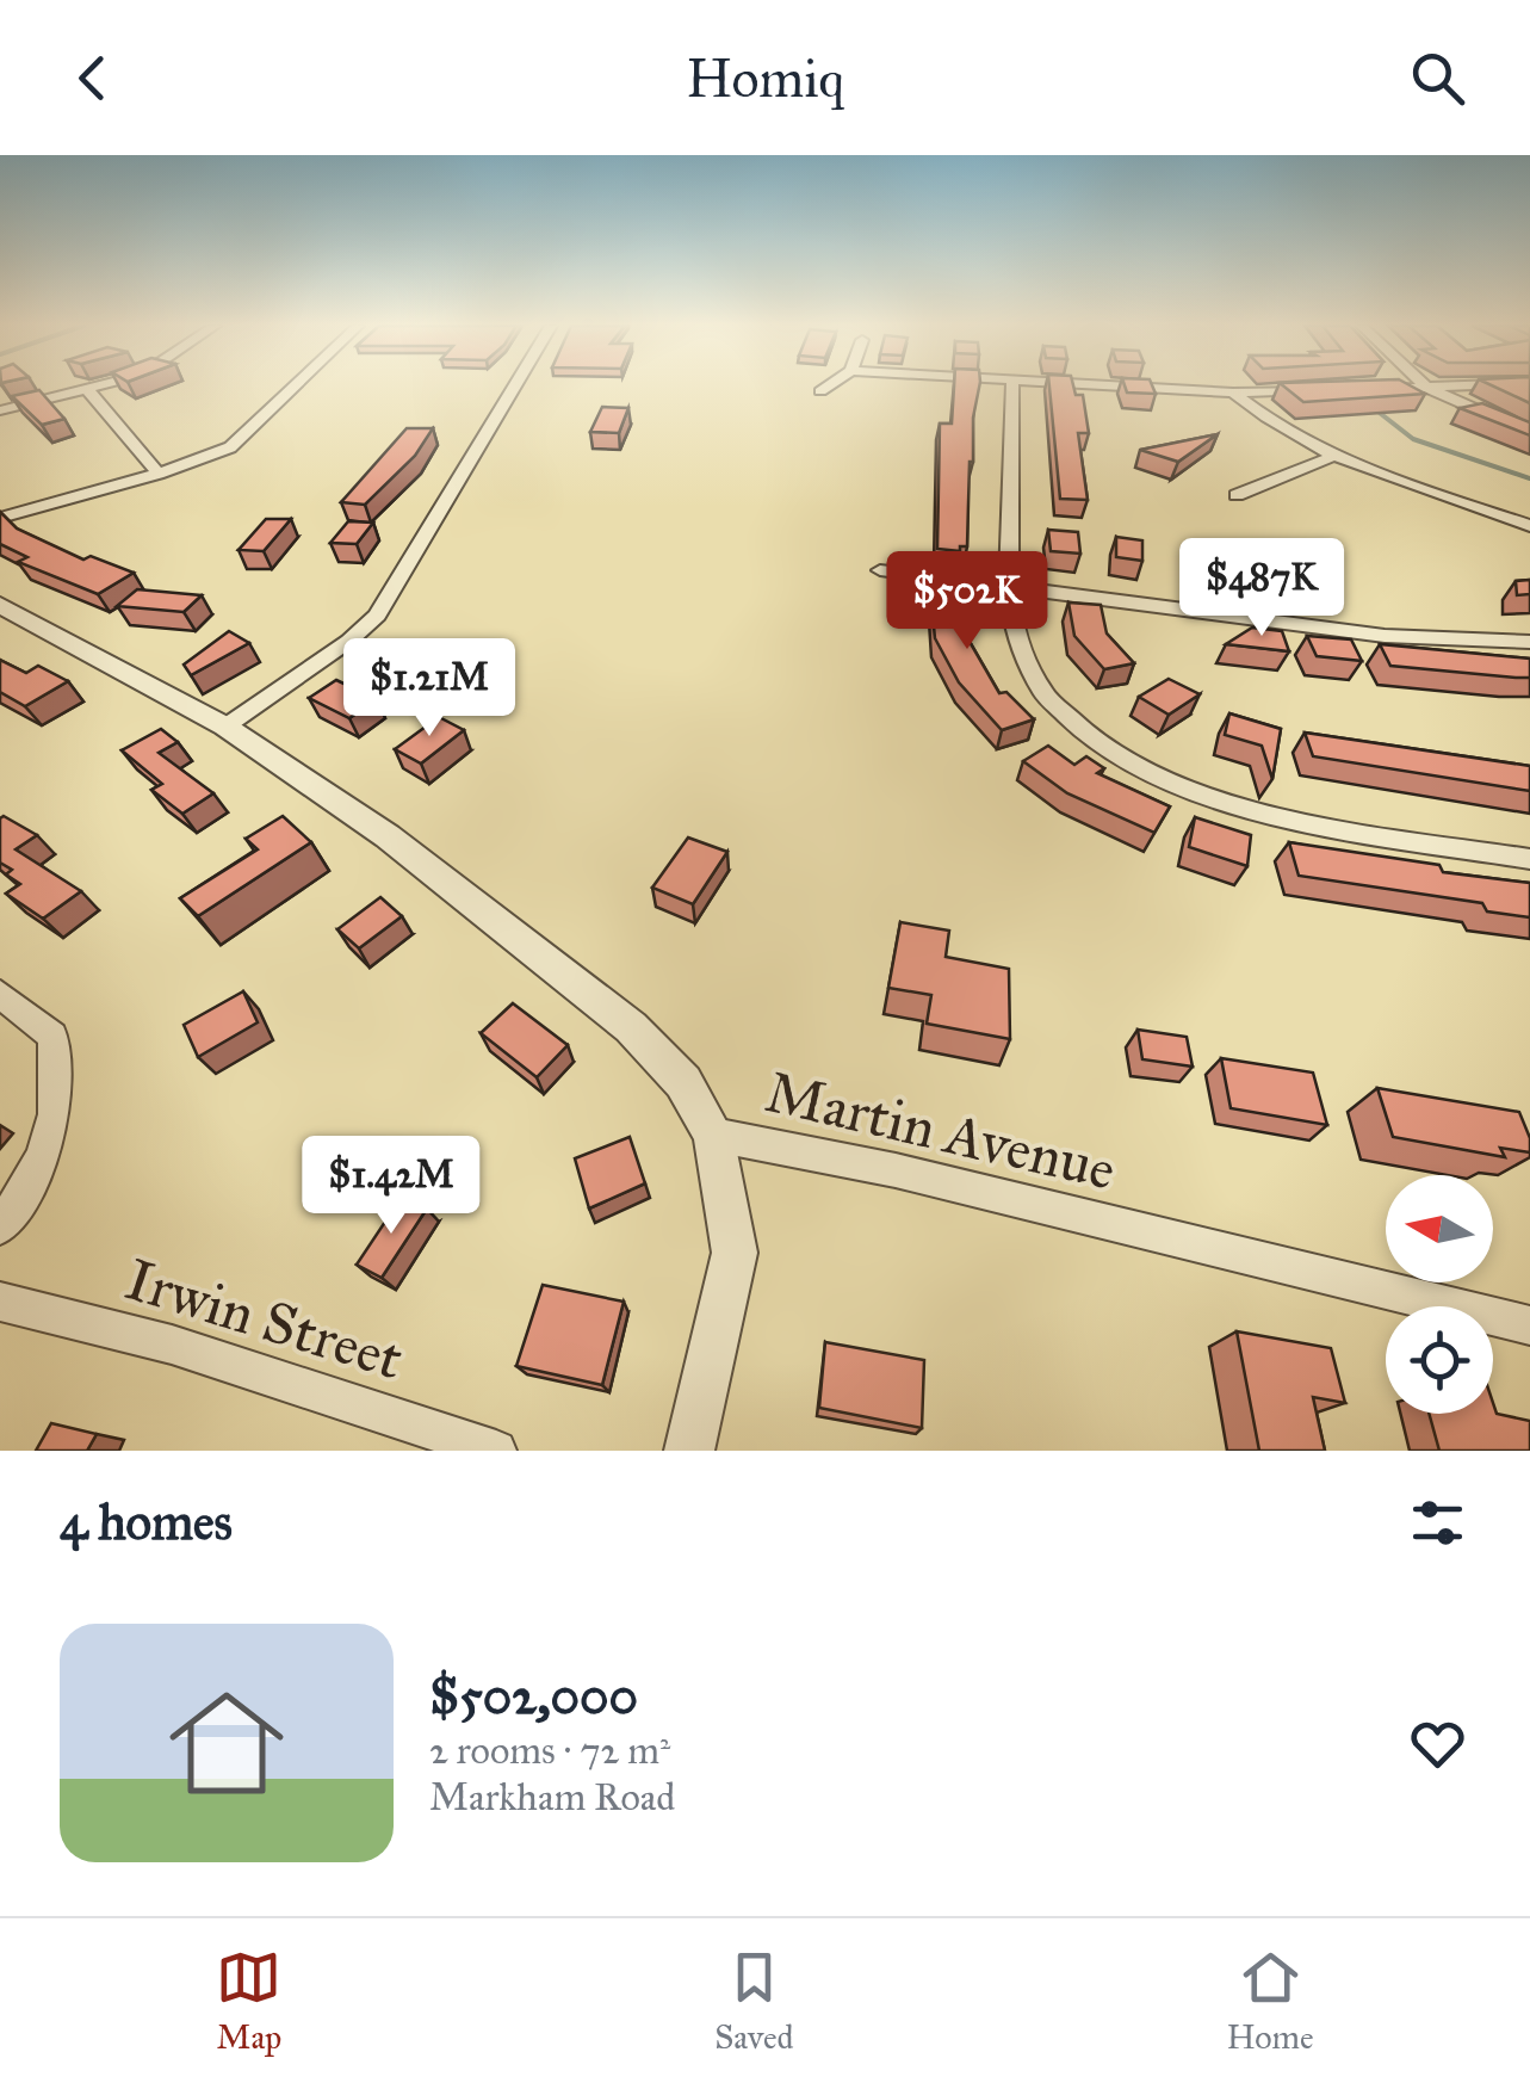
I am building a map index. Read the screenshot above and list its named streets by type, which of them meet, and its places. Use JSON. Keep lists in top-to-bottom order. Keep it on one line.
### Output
{"streets":{"street":["Martin Avenue","Irwin Street"]},"north":"left","page":{"header":"Homiq","price":["$487K","$502K","$1.21M","$1.42M"],"heading":"4 homes","list":[{"name":"$502,000","note":"2 rooms · 72 m² · Markham Road"}],"tabs":["Map","Saved","Home"]}}
